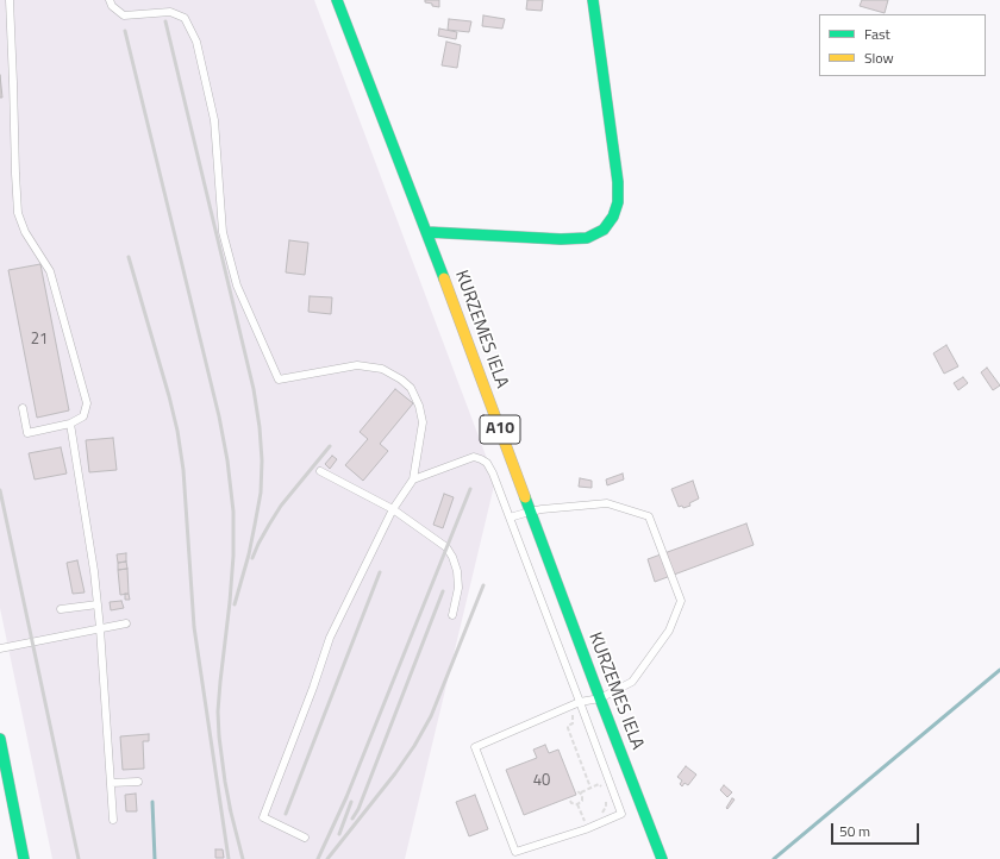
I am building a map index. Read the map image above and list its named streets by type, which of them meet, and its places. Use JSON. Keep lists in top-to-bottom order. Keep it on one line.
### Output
{"streets":{"main road":["KURZEMES IELA","A10"]},"house_numbers":["21","40"],"legend":["Fast","Slow"],"scale_bar":"50 m"}
